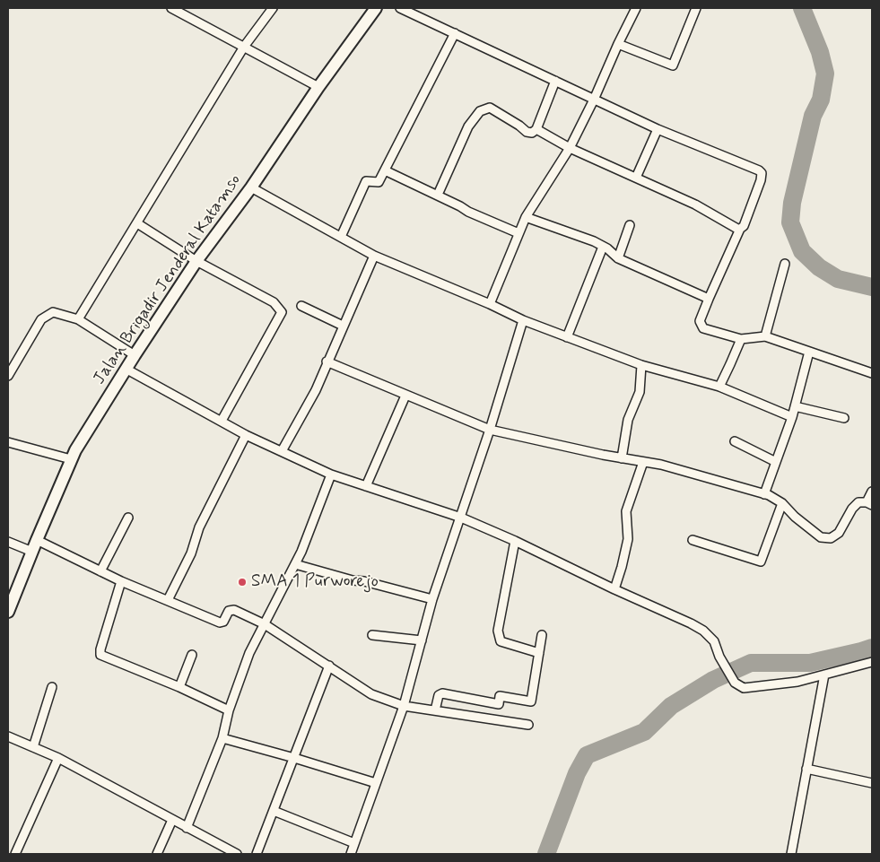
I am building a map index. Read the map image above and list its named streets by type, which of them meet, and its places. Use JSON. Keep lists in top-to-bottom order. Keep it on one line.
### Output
{"streets":{"main road":["Jalan Brigadir Jenderal Katamso"]},"places":["SMA 1 Purworejo"]}
